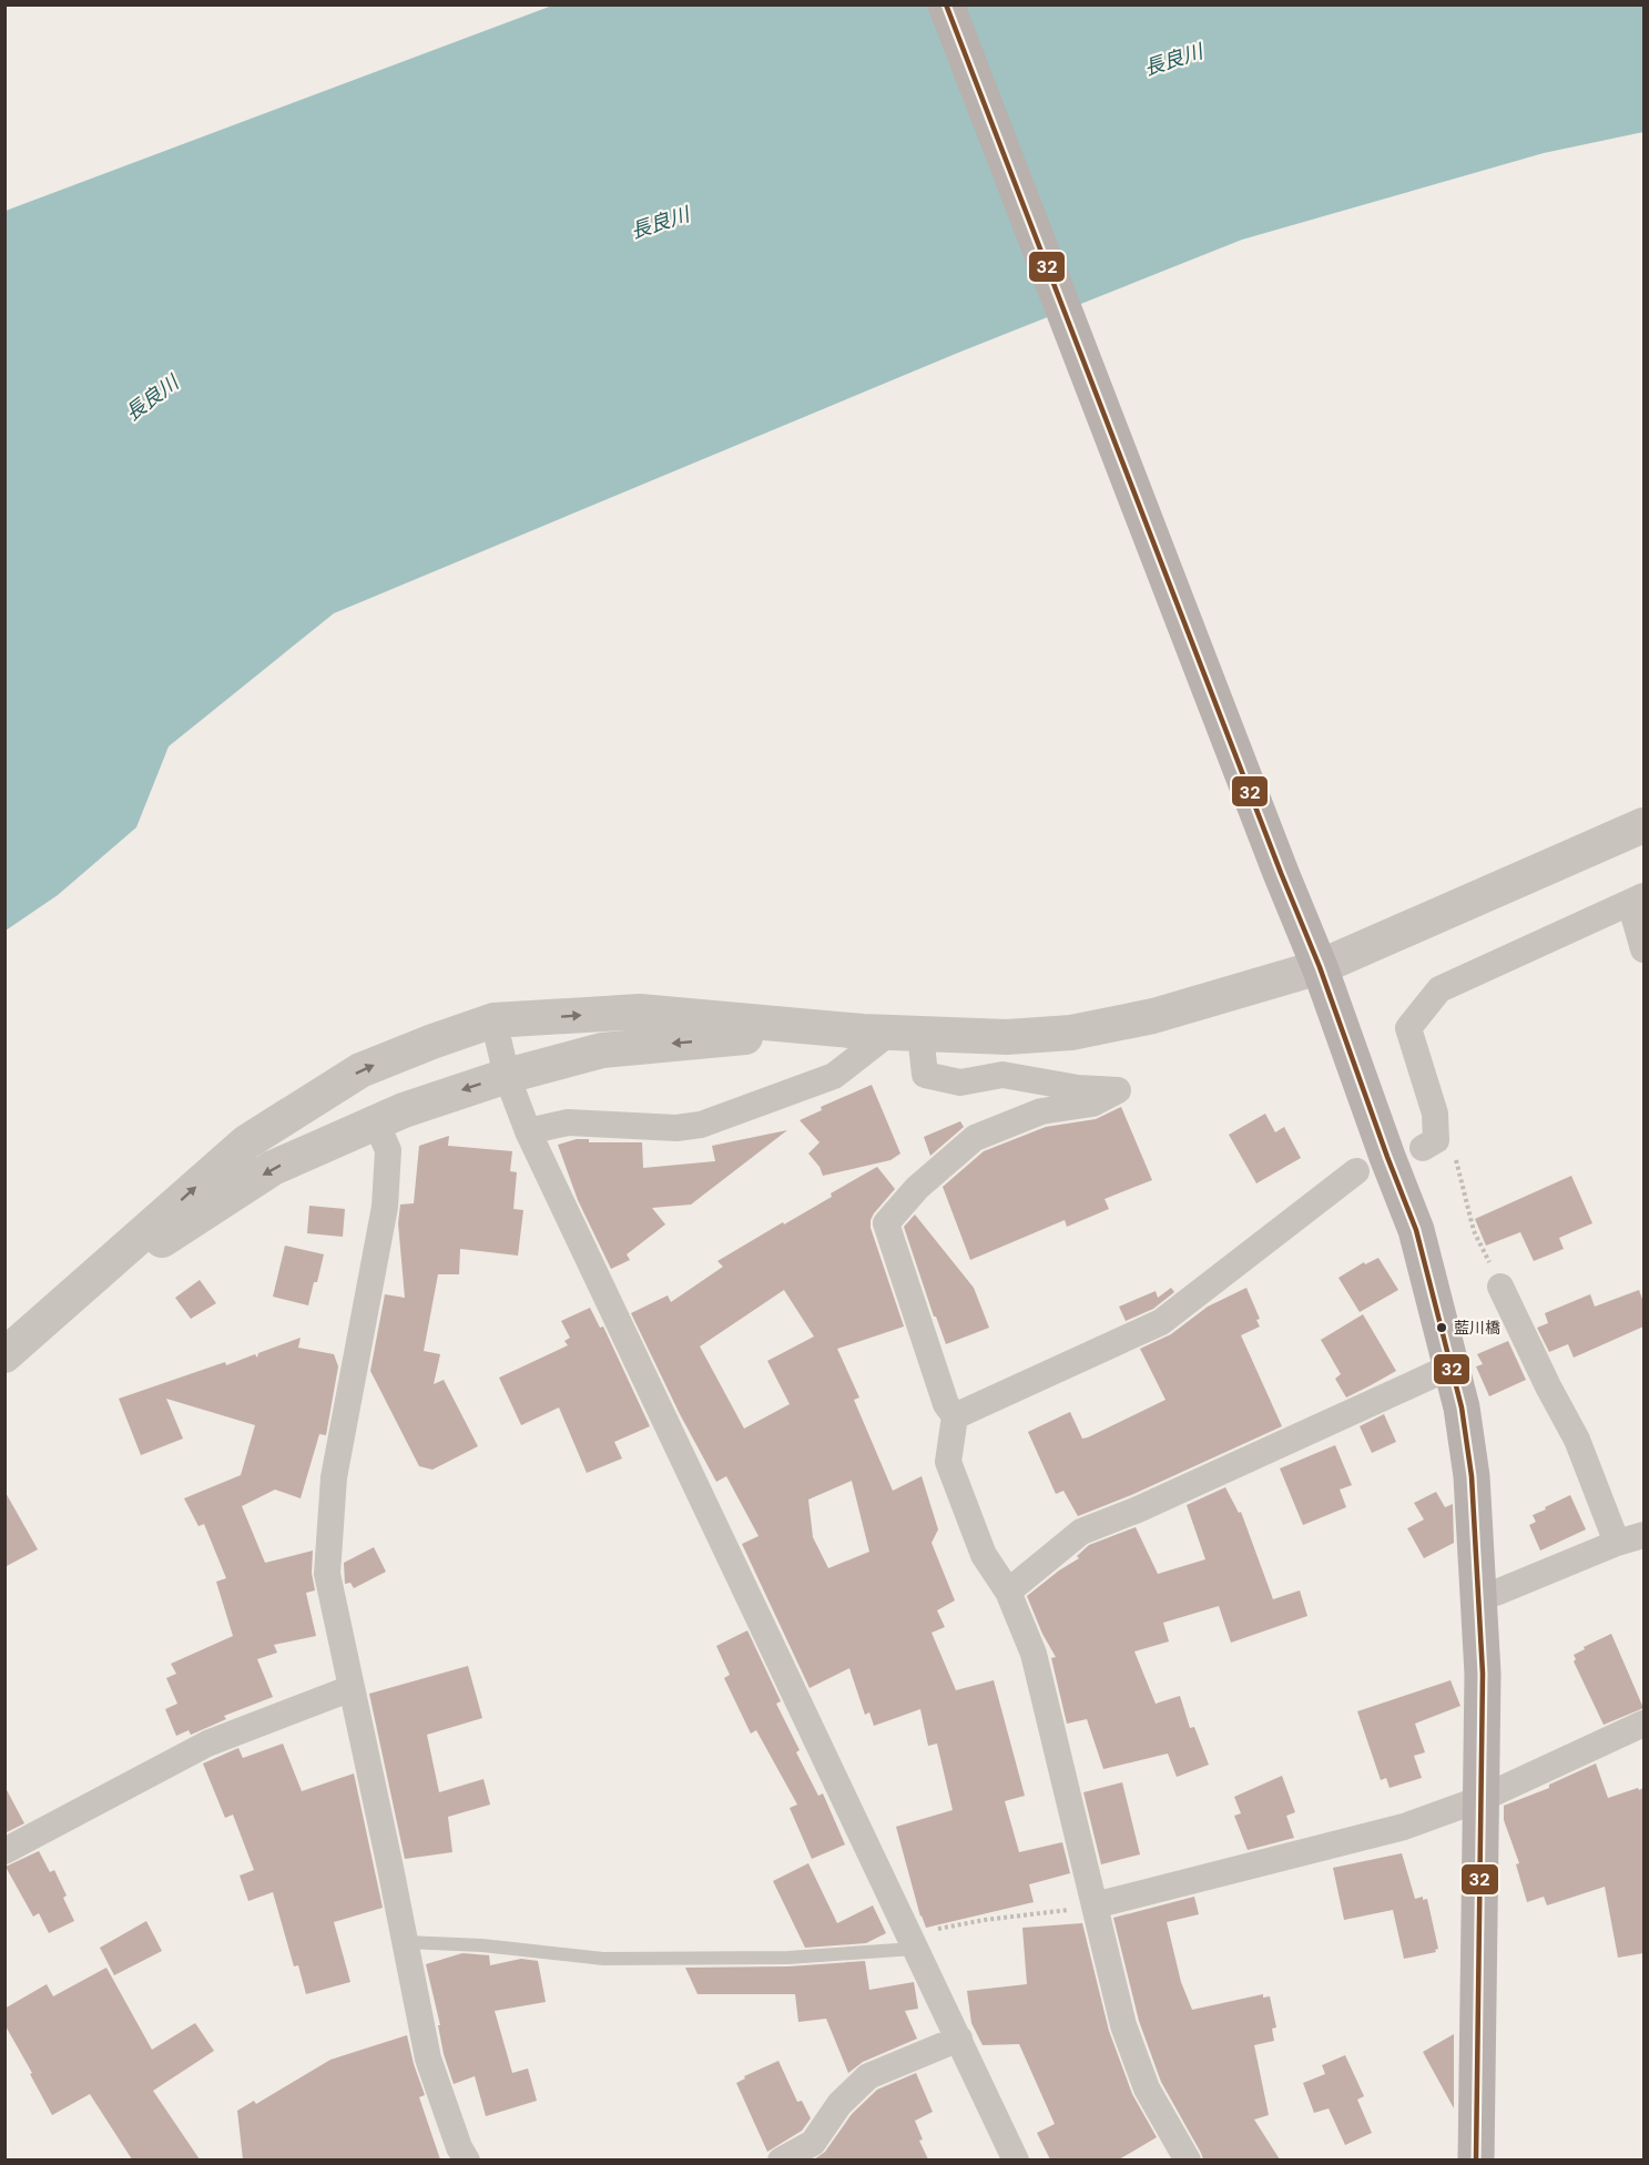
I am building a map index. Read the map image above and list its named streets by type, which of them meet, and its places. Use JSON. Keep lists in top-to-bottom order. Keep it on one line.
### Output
{"water":["長良川"],"places":["藍川橋"],"lines":["transit line 32"]}
